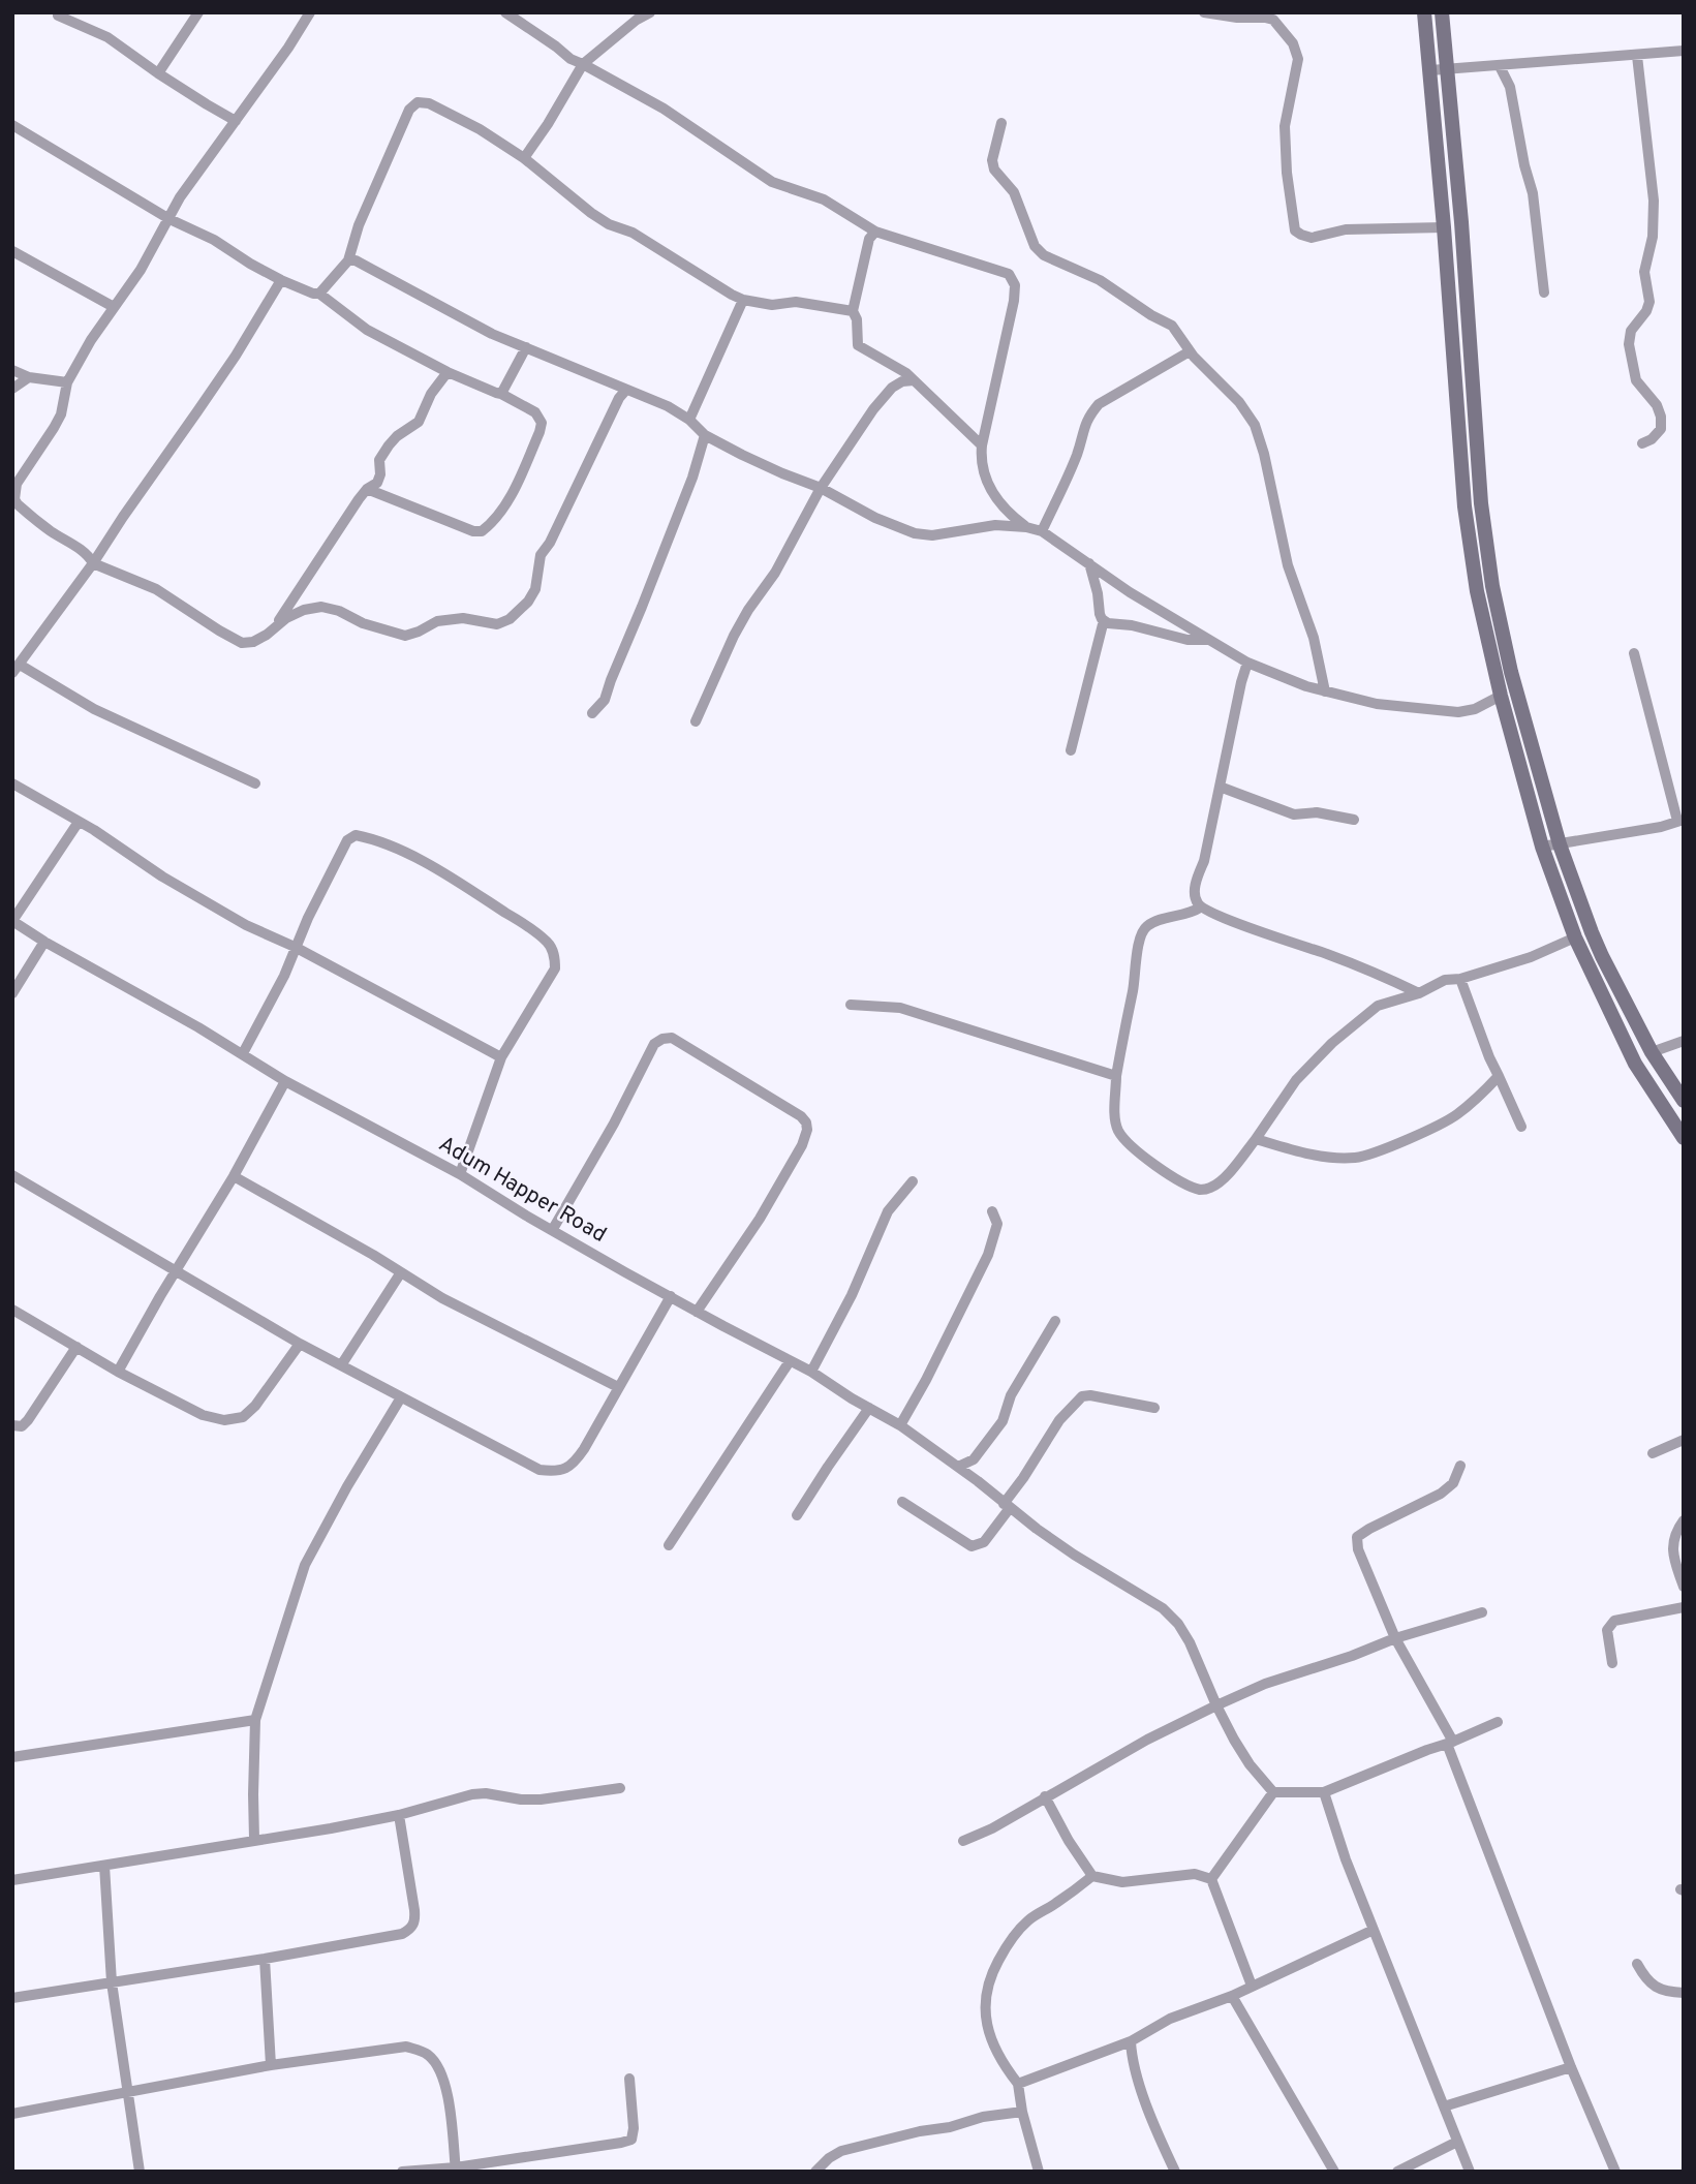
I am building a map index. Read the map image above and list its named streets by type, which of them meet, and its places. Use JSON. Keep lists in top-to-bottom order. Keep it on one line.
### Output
{"streets":{"street":["Adum Happer Road"]}}
